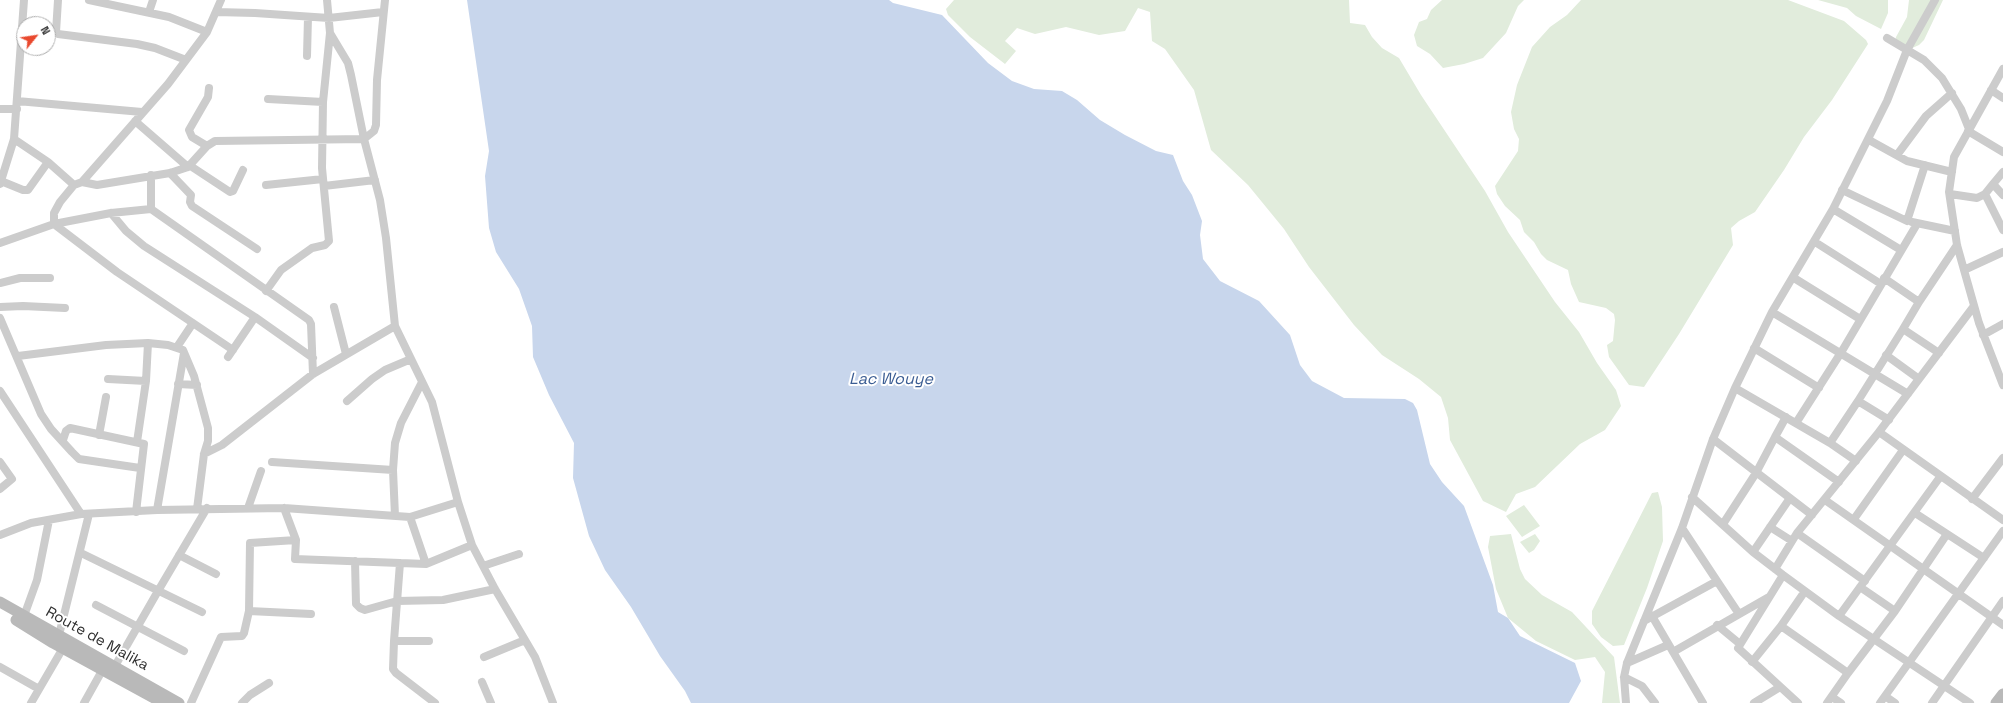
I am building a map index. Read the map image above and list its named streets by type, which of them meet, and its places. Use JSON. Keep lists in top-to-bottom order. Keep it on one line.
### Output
{"streets":{"main road":["Route de Malika"]},"water":["Lac Wouye"],"north":"top right"}
